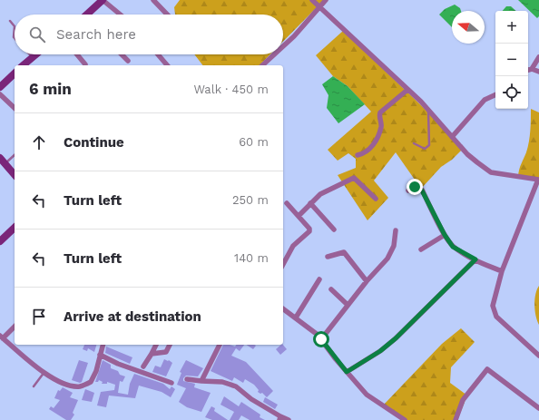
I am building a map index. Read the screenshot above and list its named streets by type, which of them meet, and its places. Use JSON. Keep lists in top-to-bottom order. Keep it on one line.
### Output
{"north":"left","page":{"map_buttons":["+","−"],"search":"Search here","heading":["6 min","Walk · 450 m"],"list":[["Continue","60 m"],["Turn left","250 m"],["Turn left","140 m"],"Arrive at destination"]}}
